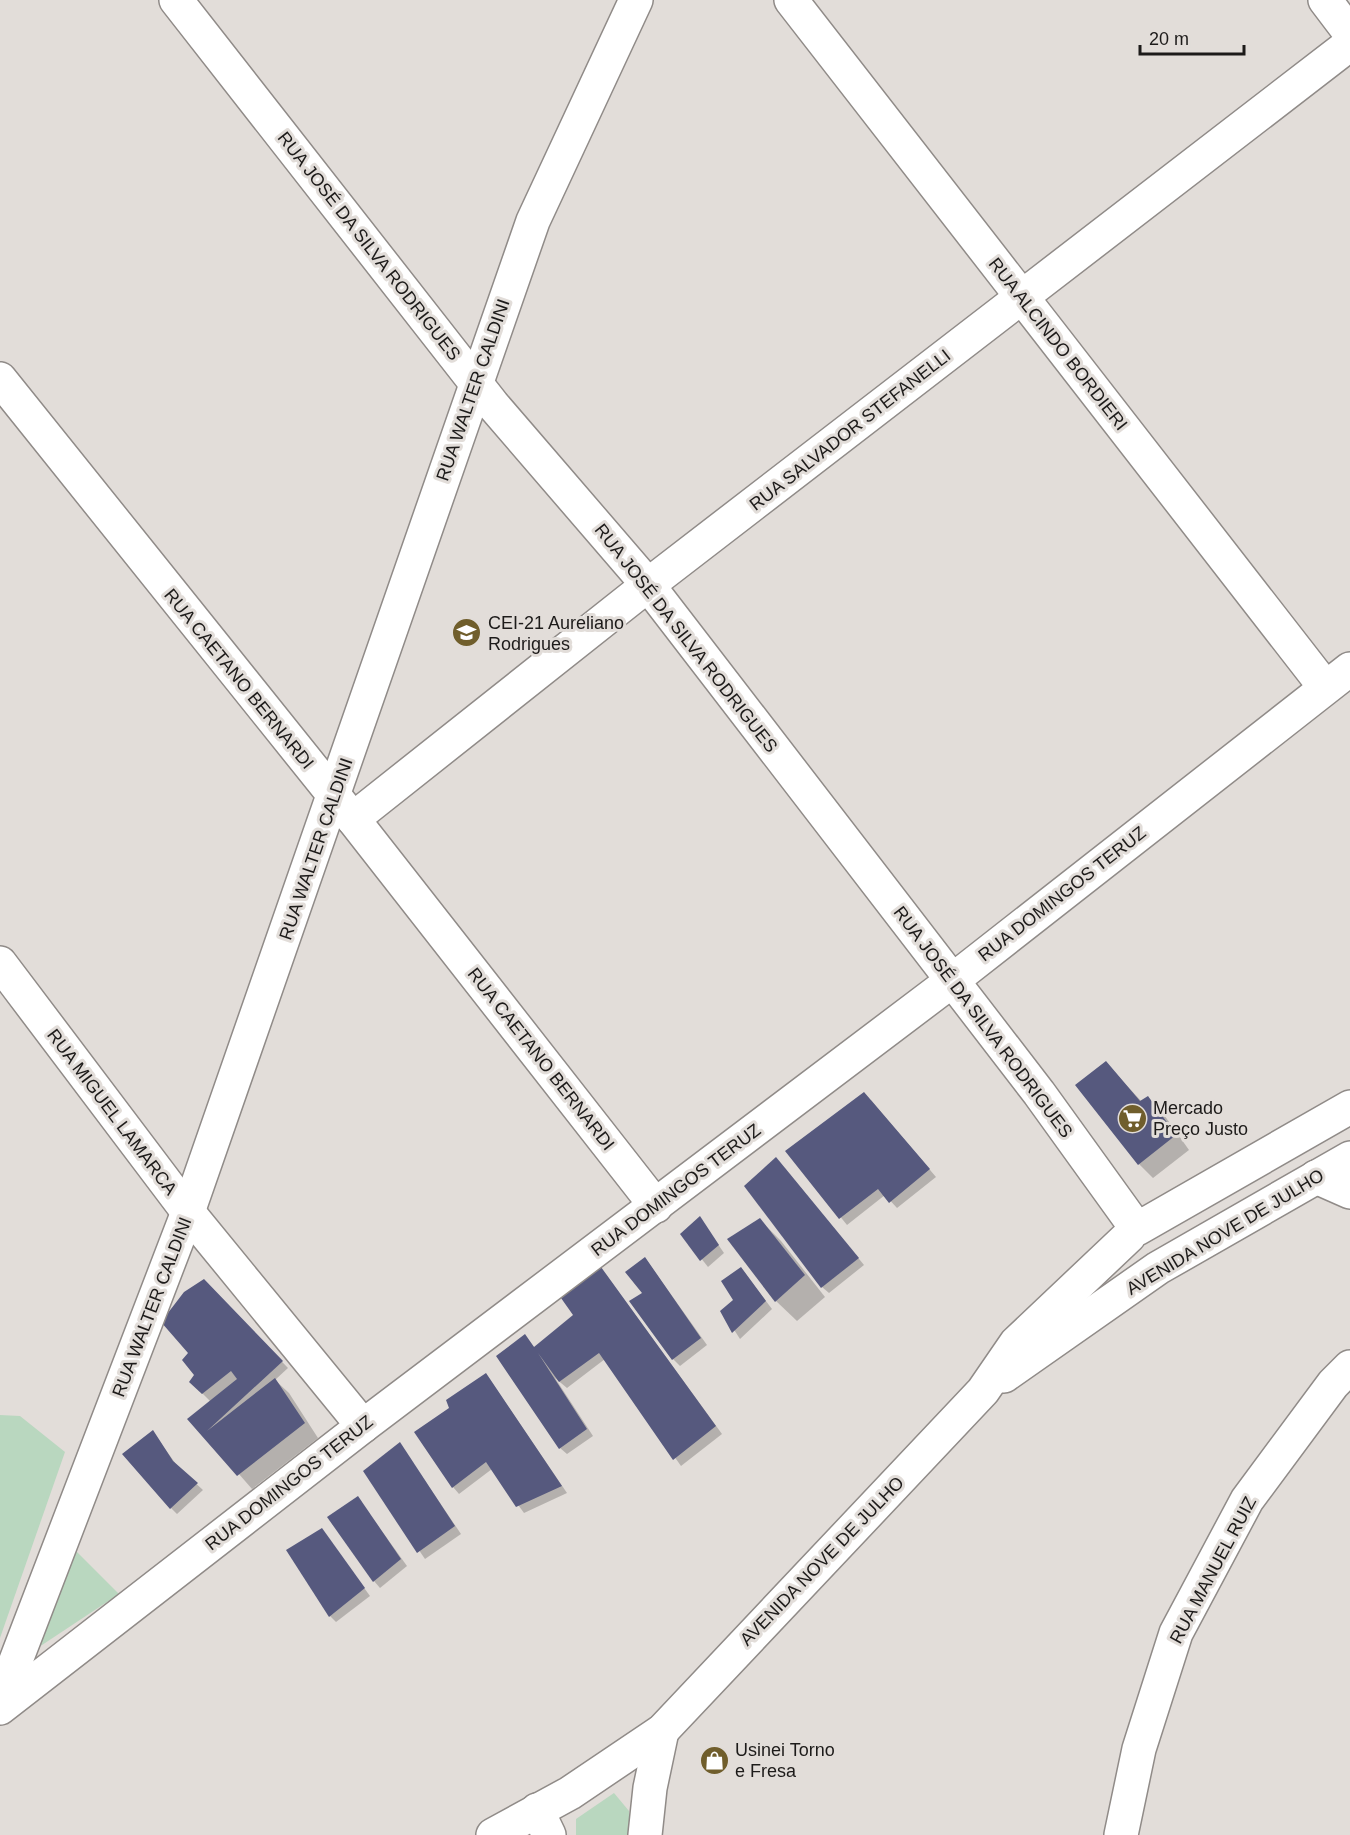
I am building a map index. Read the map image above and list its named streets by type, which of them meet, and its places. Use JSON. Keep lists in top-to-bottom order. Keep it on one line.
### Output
{"streets":{"street":["RUA JOSÉ DA SILVA RODRIGUES","RUA ALCINDO BORDIERI","RUA WALTER CALDINI","RUA SALVADOR STEFANELLI","RUA CAETANO BERNARDI","RUA DOMINGOS TERUZ","RUA MIGUEL LAMARCA","AVENIDA NOVE DE JULHO","RUA MANUEL RUIZ"]},"crossings":[["RUA JOSÉ DA SILVA RODRIGUES","RUA WALTER CALDINI"],["RUA JOSÉ DA SILVA RODRIGUES","RUA SALVADOR STEFANELLI"],["RUA JOSÉ DA SILVA RODRIGUES","RUA DOMINGOS TERUZ"],["RUA JOSÉ DA SILVA RODRIGUES","AVENIDA NOVE DE JULHO"],["RUA ALCINDO BORDIERI","RUA SALVADOR STEFANELLI"],["RUA ALCINDO BORDIERI","RUA DOMINGOS TERUZ"],["RUA WALTER CALDINI","RUA SALVADOR STEFANELLI"],["RUA WALTER CALDINI","RUA CAETANO BERNARDI"],["RUA WALTER CALDINI","RUA MIGUEL LAMARCA"],["RUA SALVADOR STEFANELLI","RUA CAETANO BERNARDI"],["RUA CAETANO BERNARDI","RUA DOMINGOS TERUZ"],["RUA DOMINGOS TERUZ","RUA MIGUEL LAMARCA"]],"places":{"school or university":["CEI-21 Aureliano Rodrigues"],"supermarket":["Mercado Preço Justo"],"shop":["Usinei Torno e Fresa"]},"scale_bar":"20 m"}
